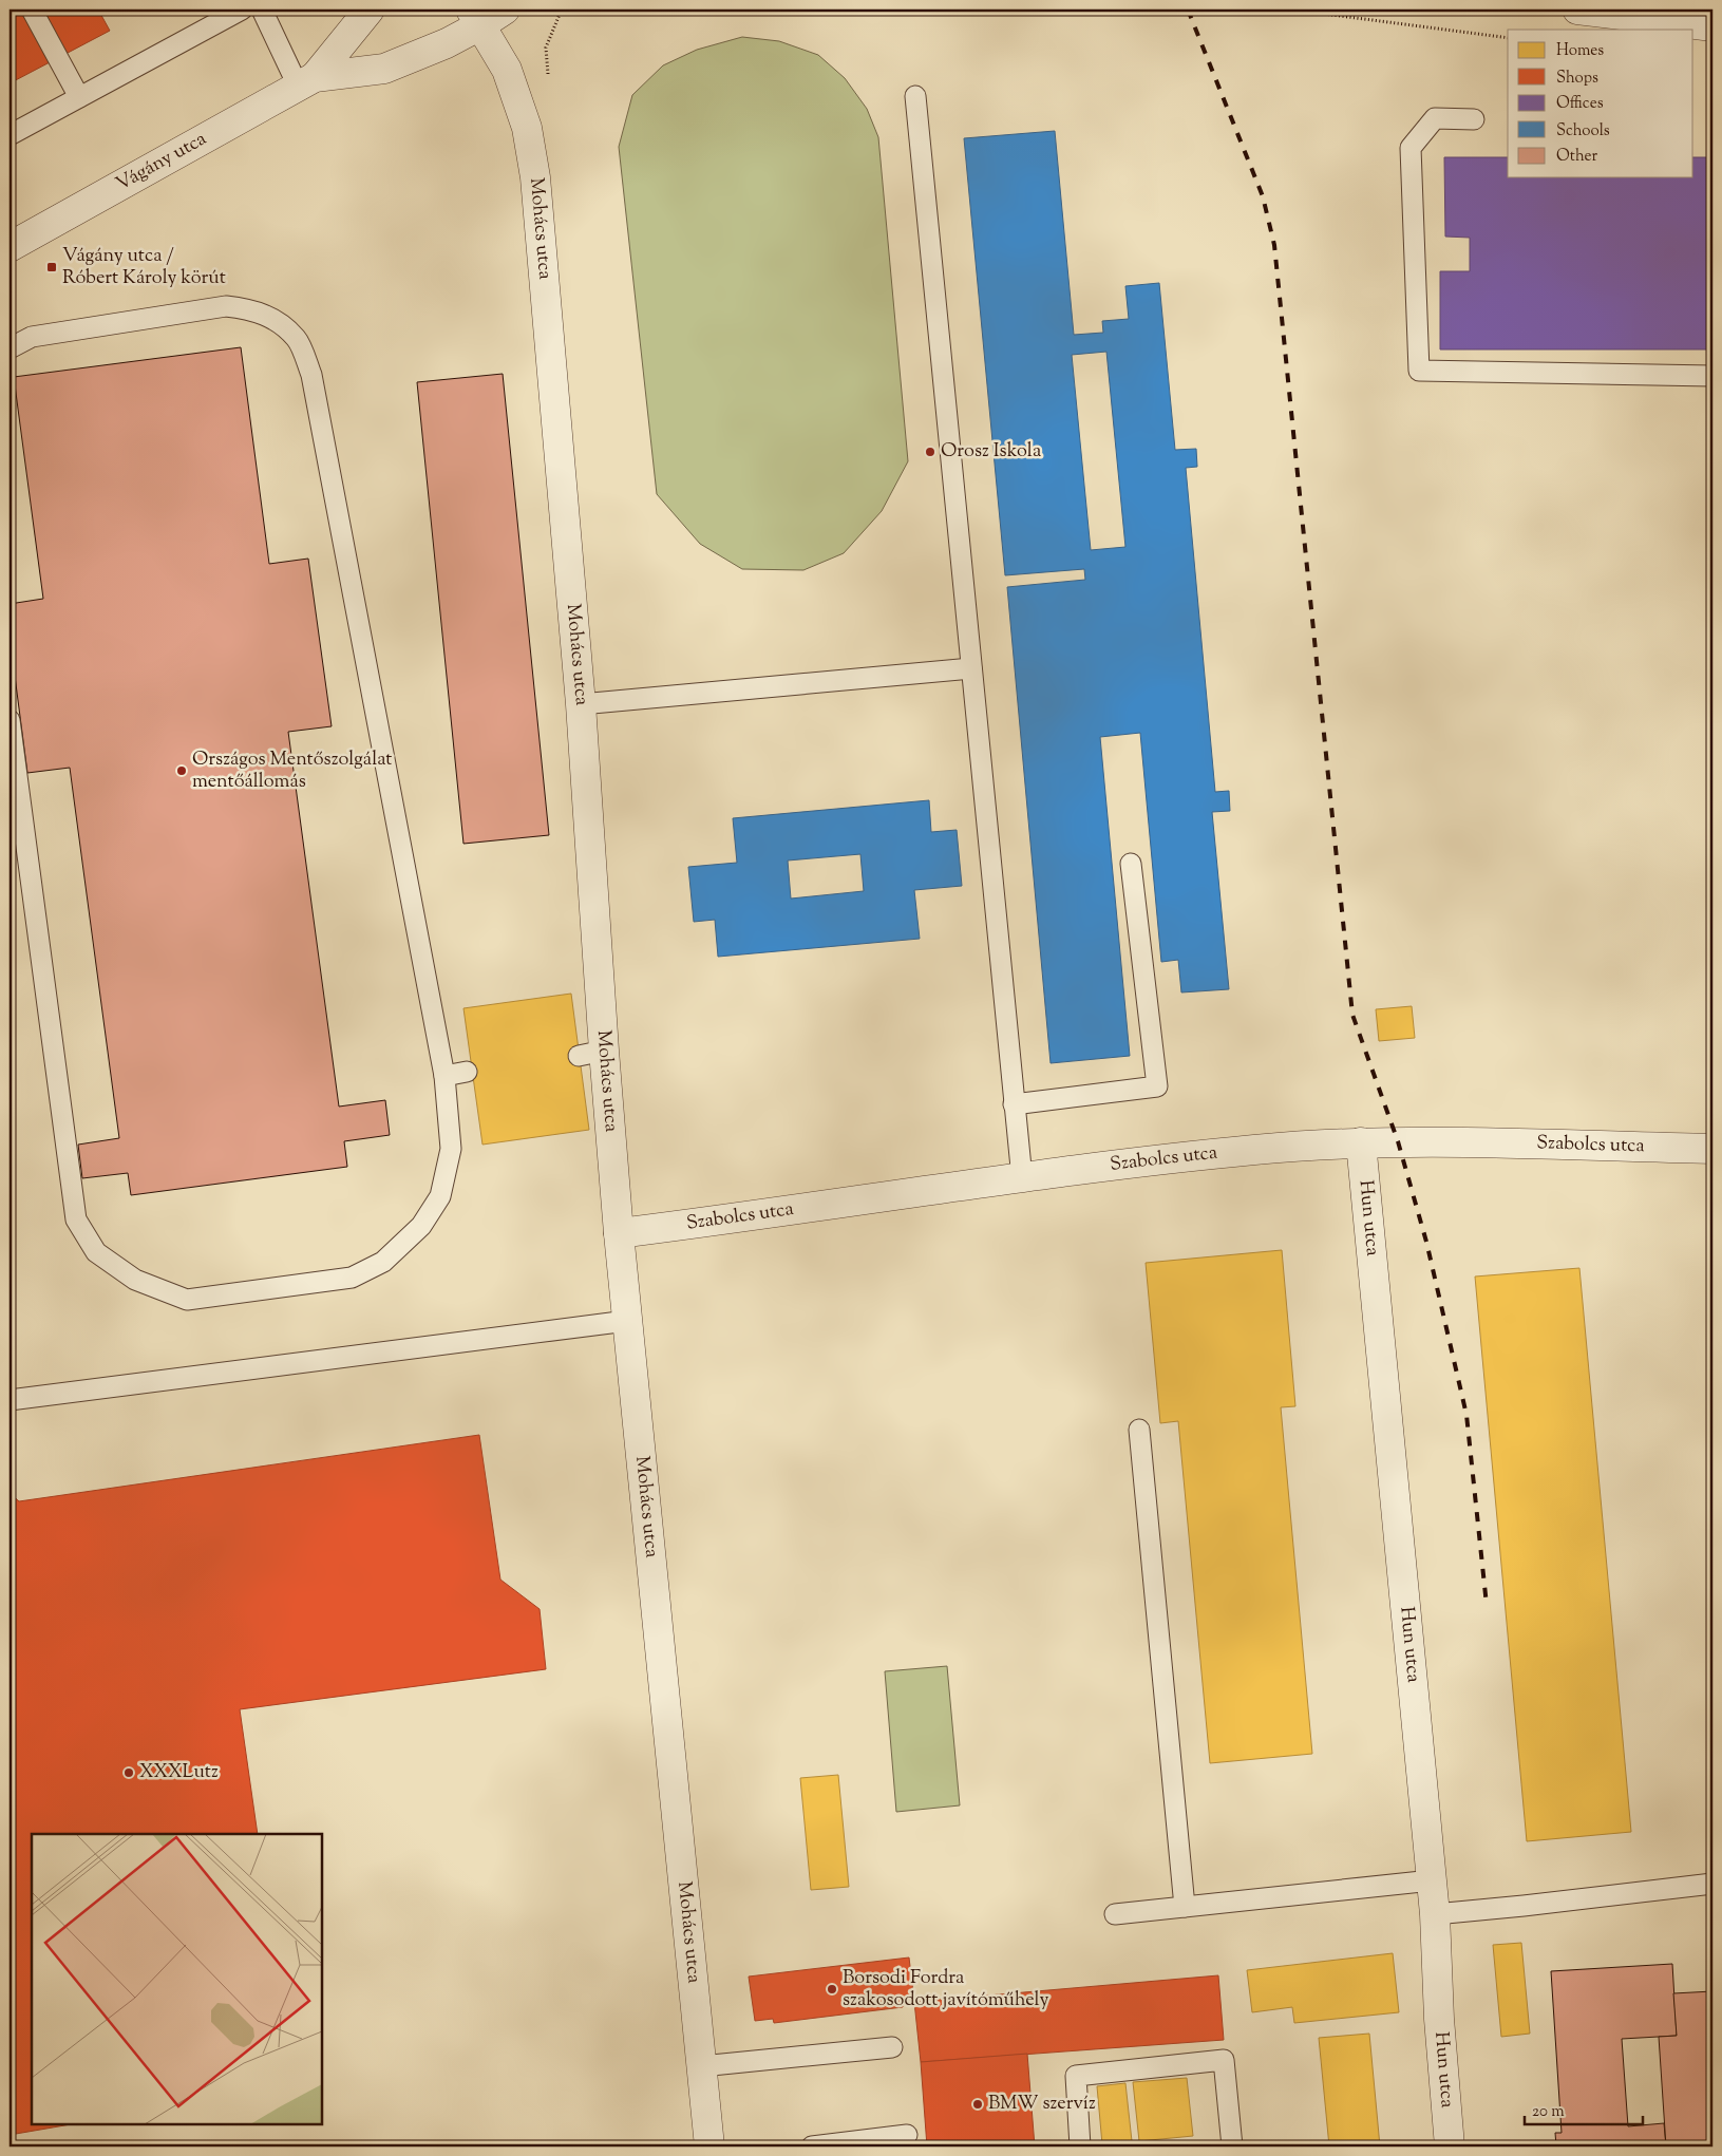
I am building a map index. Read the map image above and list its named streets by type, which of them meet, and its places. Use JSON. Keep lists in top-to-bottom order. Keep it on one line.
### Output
{"streets":{"street":["Vágány utca","Mohács utca","Szabolcs utca","Hun utca"]},"crossings":[["Vágány utca","Mohács utca"],["Mohács utca","Szabolcs utca"],["Szabolcs utca","Hun utca"]],"places":{"transit":["Vágány utca / Róbert Károly körút"],"other":["Orosz Iskola","Országos Mentőszolgálat mentőállomás","XXXLutz","Borsodi Fordra szakosodott javítóműhely","BMW szervíz"]},"legend":["Homes","Shops","Offices","Schools","Other"],"scale_bar":"20 m"}
